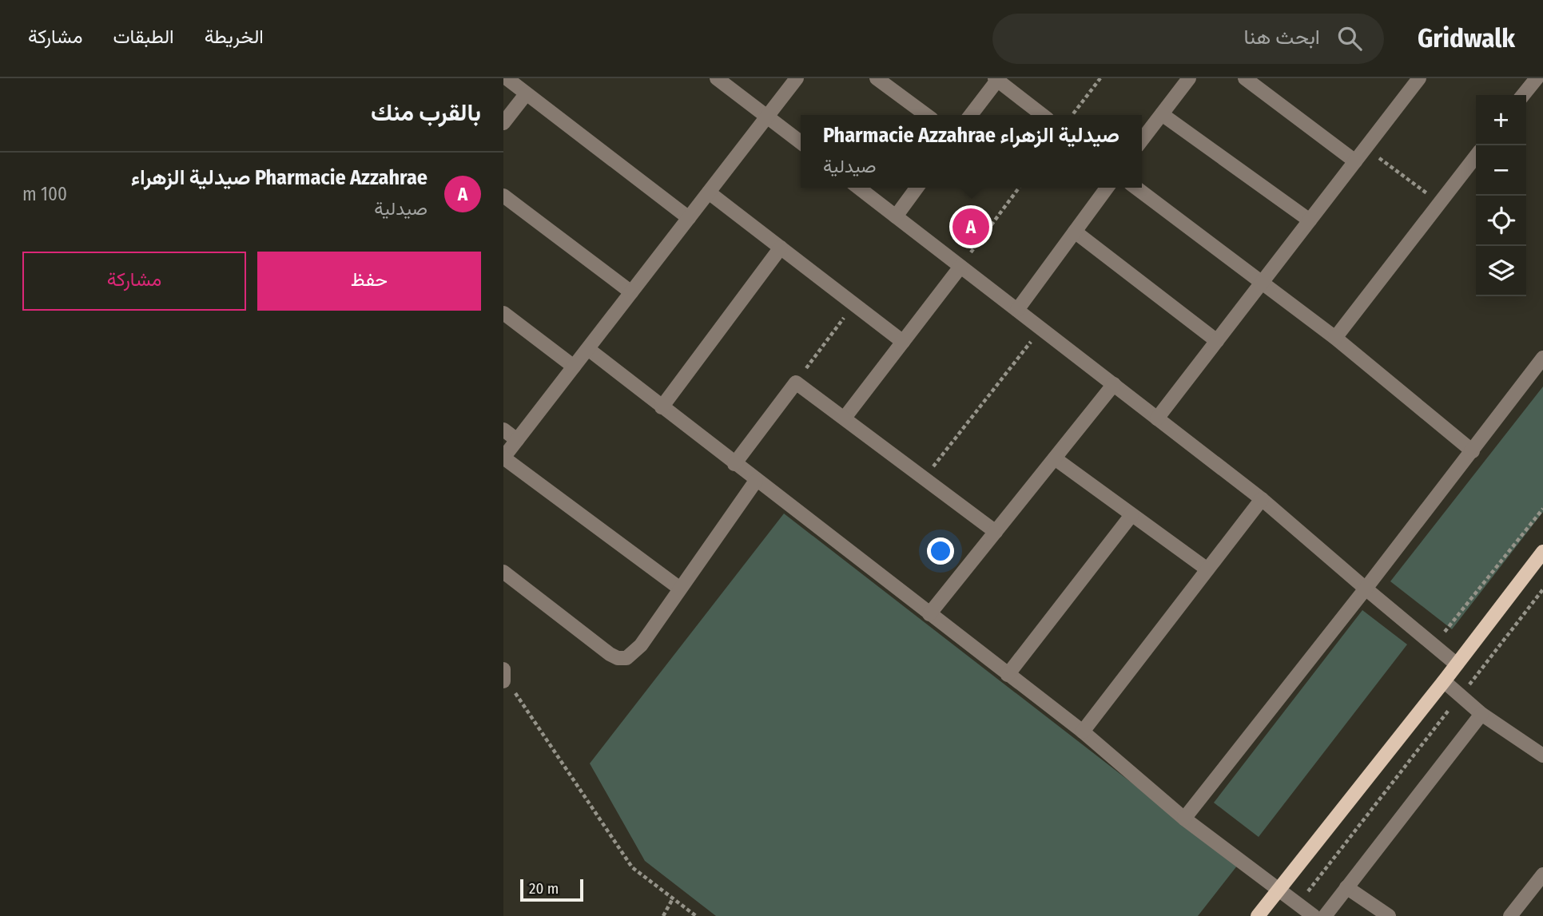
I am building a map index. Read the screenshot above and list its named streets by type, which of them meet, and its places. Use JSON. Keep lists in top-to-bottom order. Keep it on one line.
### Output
{"scale_bar":"20 m","page":{"header":"Gridwalk","search":"ابحث هنا","nav":["الخريطة","الطبقات","مشاركة"],"heading":"بالقرب منك","map_buttons":["+","−"],"popup":["Pharmacie Azzahrae صيدلية الزهراء","صيدلية"],"list":[{"mark":"A","name":"Pharmacie Azzahrae صيدلية الزهراء","note":"صيدلية","value":"100 m"}],"pins":"A","buttons":["حفظ","مشاركة"],"scale":"20 m"}}
